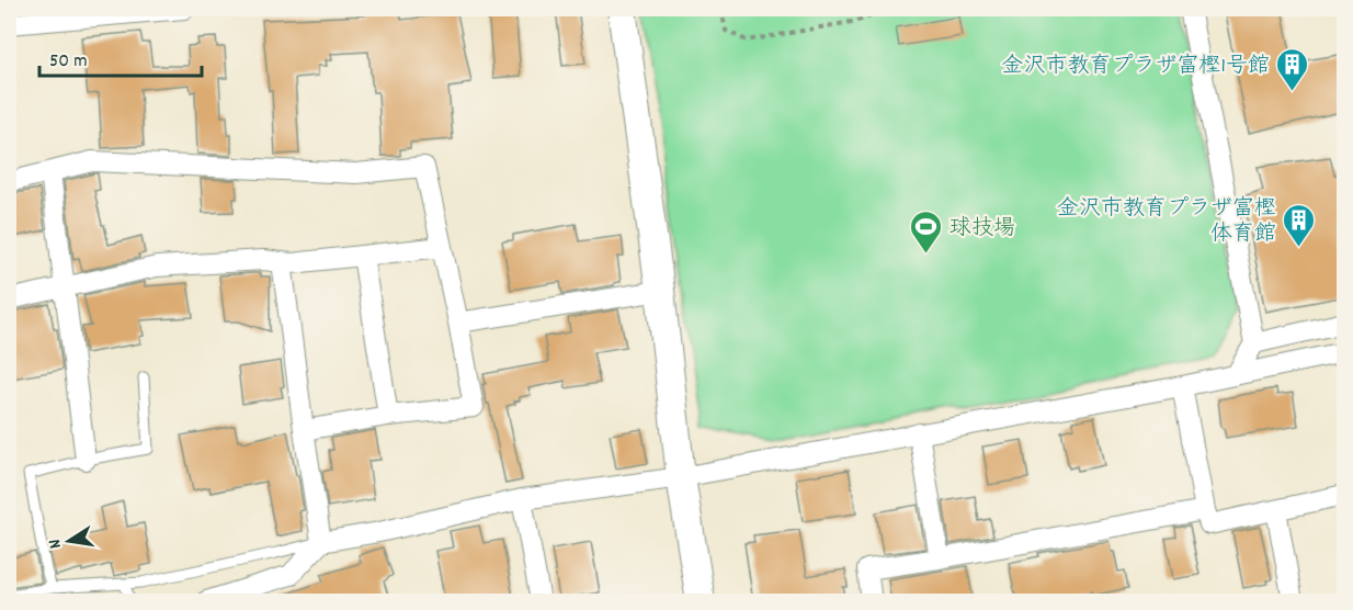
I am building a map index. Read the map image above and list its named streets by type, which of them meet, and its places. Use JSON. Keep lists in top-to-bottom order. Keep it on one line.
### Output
{"places":{"building":["金沢市教育プラザ富樫1号館","金沢市教育プラザ富樫 体育館"],"sports":["球技場"]},"scale_bar":"50 m","north":"left"}
